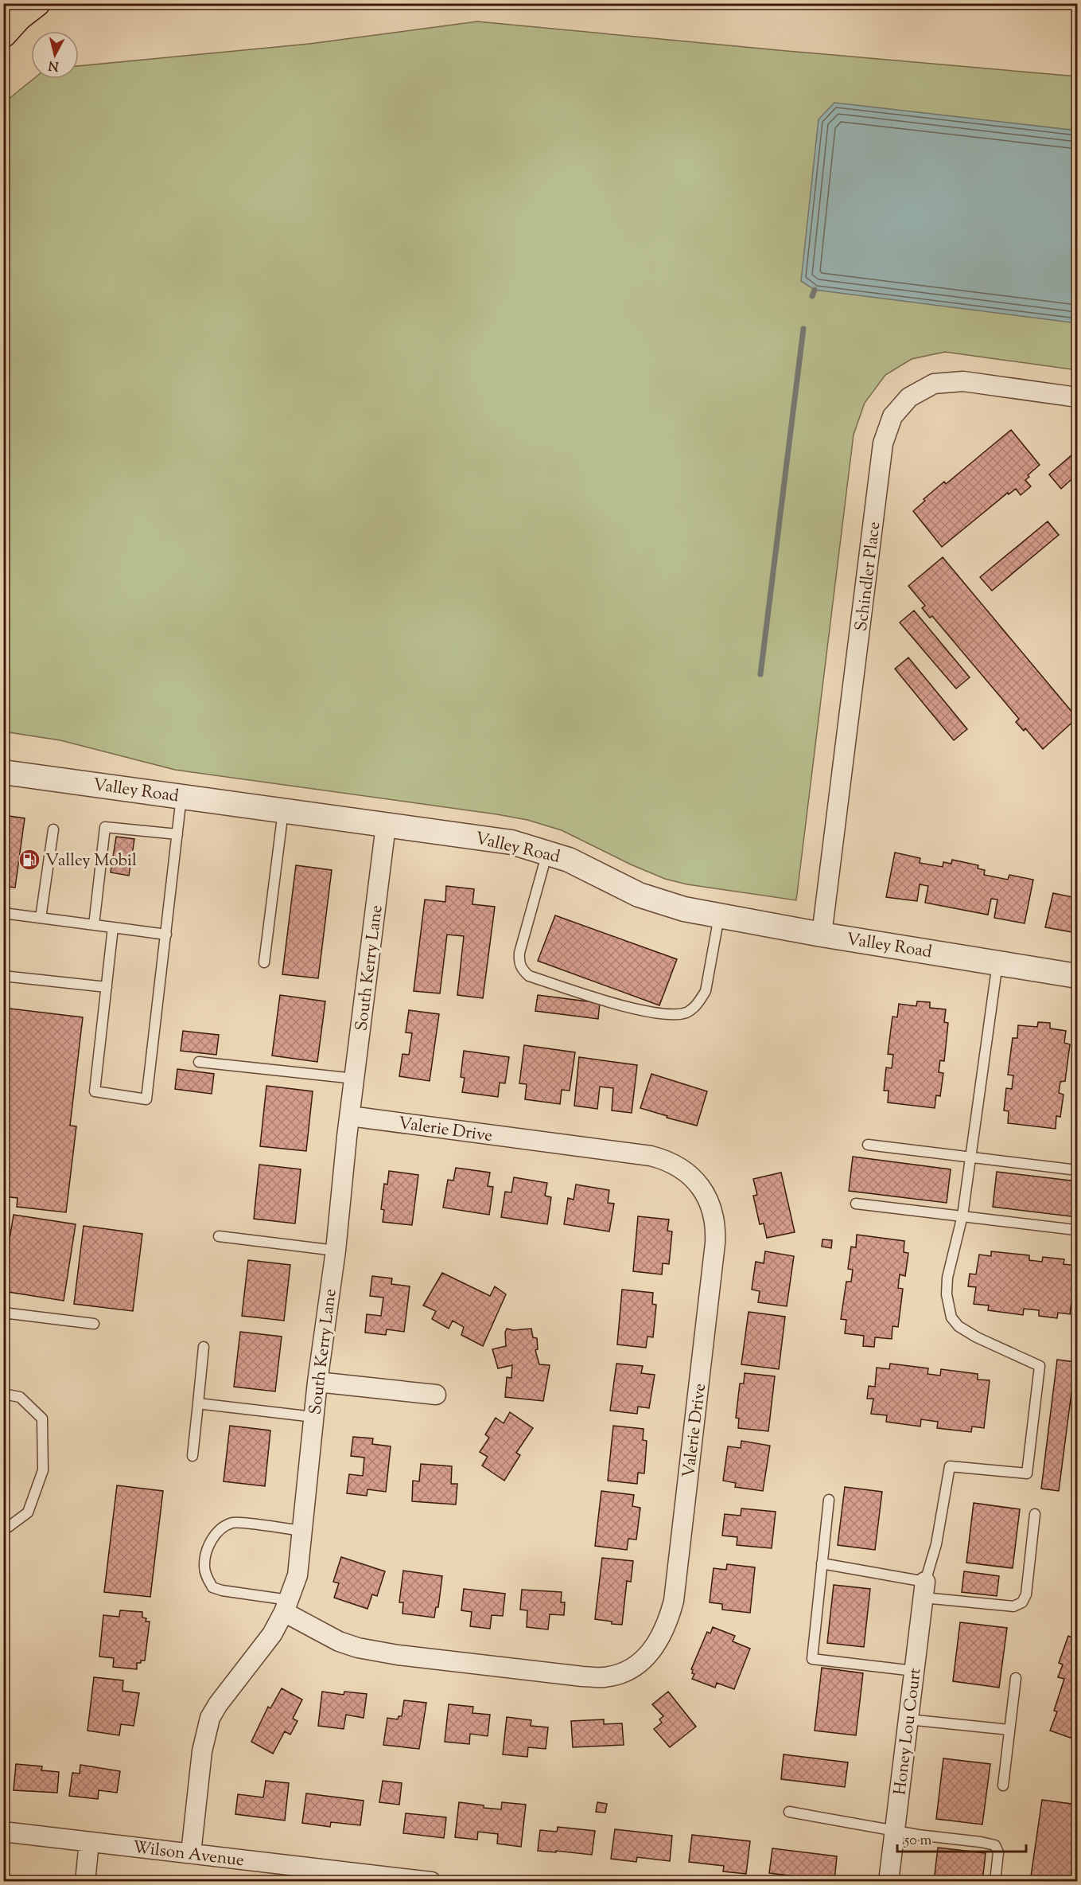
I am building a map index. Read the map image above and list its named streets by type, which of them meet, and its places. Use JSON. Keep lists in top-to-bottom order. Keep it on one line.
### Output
{"streets":{"street":["Schindler Place","Valley Road","South Kerry Lane","Valerie Drive","Honey Lou Court","Wilson Avenue"]},"crossings":[["Schindler Place","Valley Road"],["Valley Road","South Kerry Lane"],["South Kerry Lane","Valerie Drive"],["South Kerry Lane","Wilson Avenue"]],"places":{"fuel station":["Valley Mobil"]},"scale_bar":"50 m","north":"bottom"}
